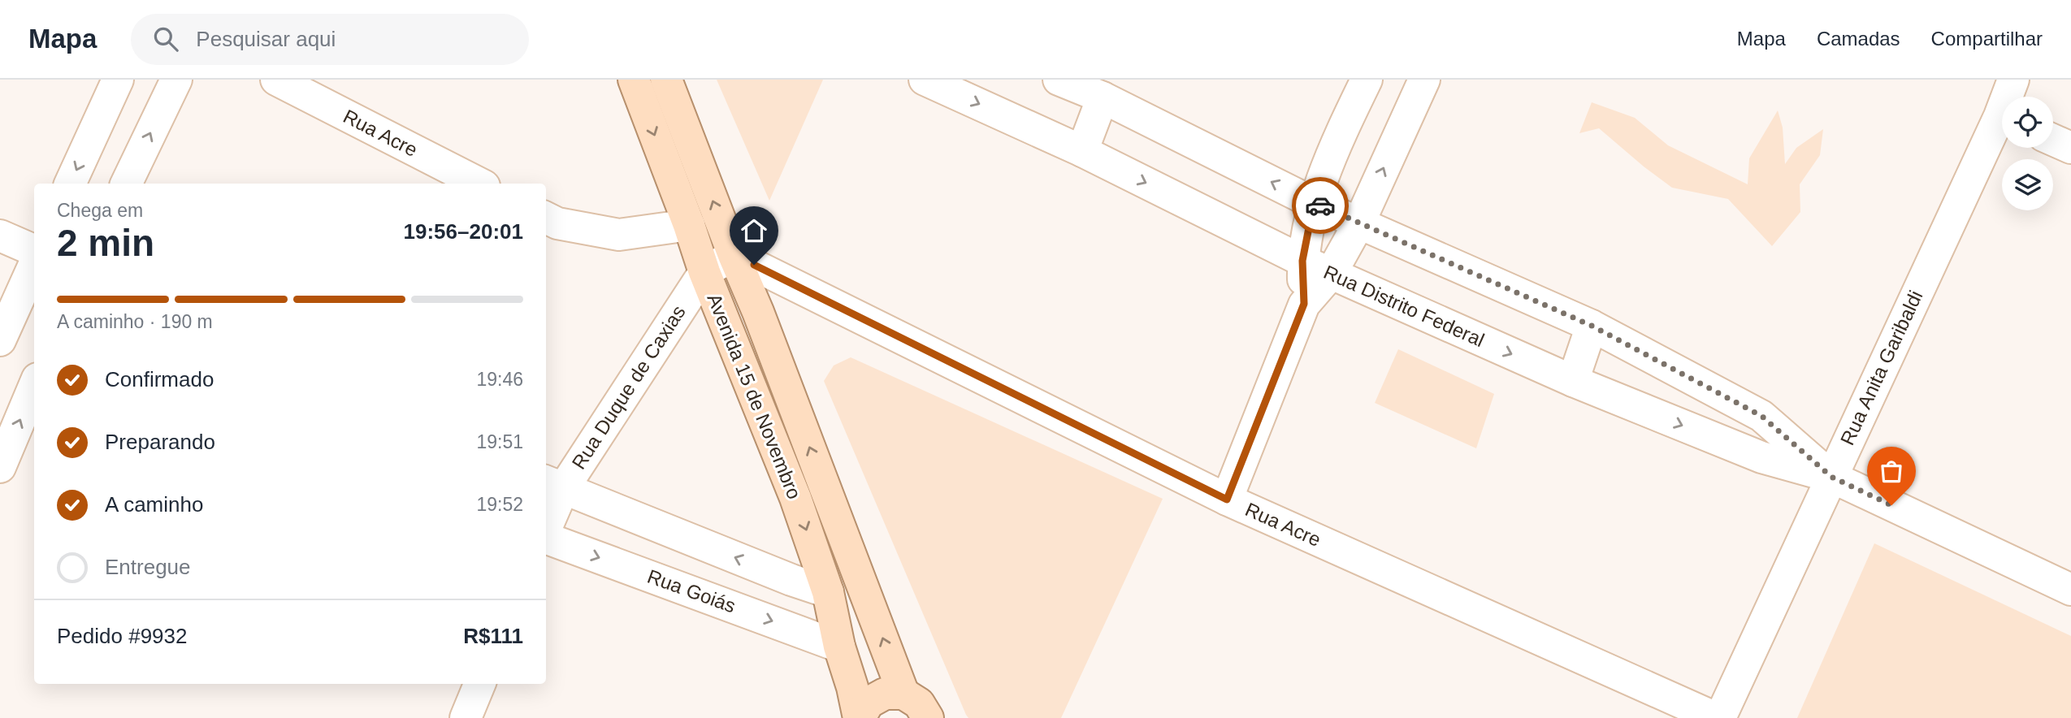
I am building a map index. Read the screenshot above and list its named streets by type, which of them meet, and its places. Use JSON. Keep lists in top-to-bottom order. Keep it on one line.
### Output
{"streets":{"main road":["Avenida 15 de Novembro"],"street":["Rua Acre","Rua Distrito Federal","Rua Anita Garibaldi","Rua Duque de Caxias","Rua Goiás"]},"crossings":[["Rua Acre","Rua Anita Garibaldi"],["Rua Acre","Rua Duque de Caxias"],["Rua Acre","Avenida 15 de Novembro"],["Rua Distrito Federal","Rua Anita Garibaldi"],["Rua Duque de Caxias","Avenida 15 de Novembro"],["Avenida 15 de Novembro","Rua Goiás"]],"page":{"header":"Mapa","search":"Pesquisar aqui","nav":["Mapa","Camadas","Compartilhar"],"heading":["2 min","Chega em","19:56–20:01"],"panel":["Pedido #9932","R$111"],"bar":"A caminho · 190 m","list":[["Confirmado","19:46"],["Preparando","19:51"],["A caminho","19:52"],"Entregue"]}}
